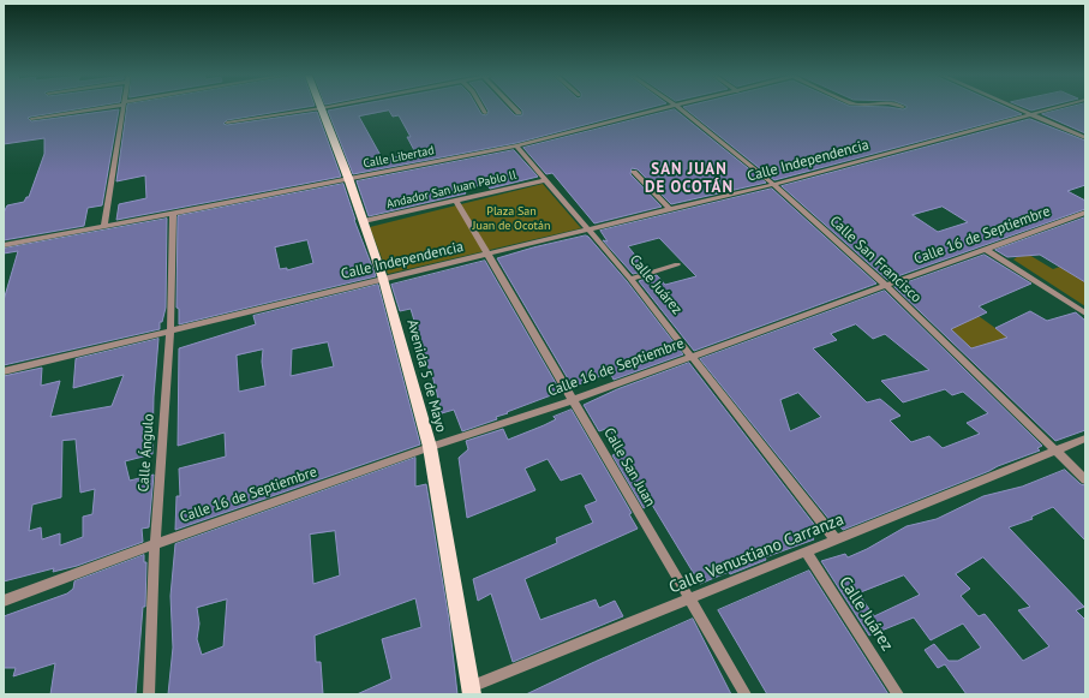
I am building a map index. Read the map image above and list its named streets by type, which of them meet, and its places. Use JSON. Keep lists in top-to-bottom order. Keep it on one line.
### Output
{"streets":{"main road":["Avenida 5 de Mayo"],"street":["Calle Libertad","Calle Independencia","Andador San Juan Pablo ll","Calle 16 de Septiembre","Calle San Francisco","Calle Juárez","Calle Ángulo","Calle San Juan","Calle Venustiano Carranza"]},"crossings":[["Calle Libertad","Calle Juárez"],["Calle Libertad","Avenida 5 de Mayo"],["Calle Libertad","Calle Ángulo"],["Calle Independencia","Calle San Francisco"],["Calle Independencia","Calle Juárez"],["Calle Independencia","Avenida 5 de Mayo"],["Calle Independencia","Calle Ángulo"],["Calle Independencia","Calle San Juan"],["Andador San Juan Pablo ll","Calle Juárez"],["Andador San Juan Pablo ll","Avenida 5 de Mayo"],["Andador San Juan Pablo ll","Calle San Juan"],["Calle 16 de Septiembre","Calle San Francisco"],["Calle 16 de Septiembre","Calle Juárez"],["Calle 16 de Septiembre","Avenida 5 de Mayo"],["Calle 16 de Septiembre","Calle Ángulo"],["Calle 16 de Septiembre","Calle San Juan"],["Calle San Francisco","Calle Venustiano Carranza"],["Calle Juárez","Calle Venustiano Carranza"],["Avenida 5 de Mayo","Calle Venustiano Carranza"],["Calle San Juan","Calle Venustiano Carranza"]],"districts":["SAN JUAN DE OCOTÁN"],"parks":["Plaza San Juan de Ocotán"]}
